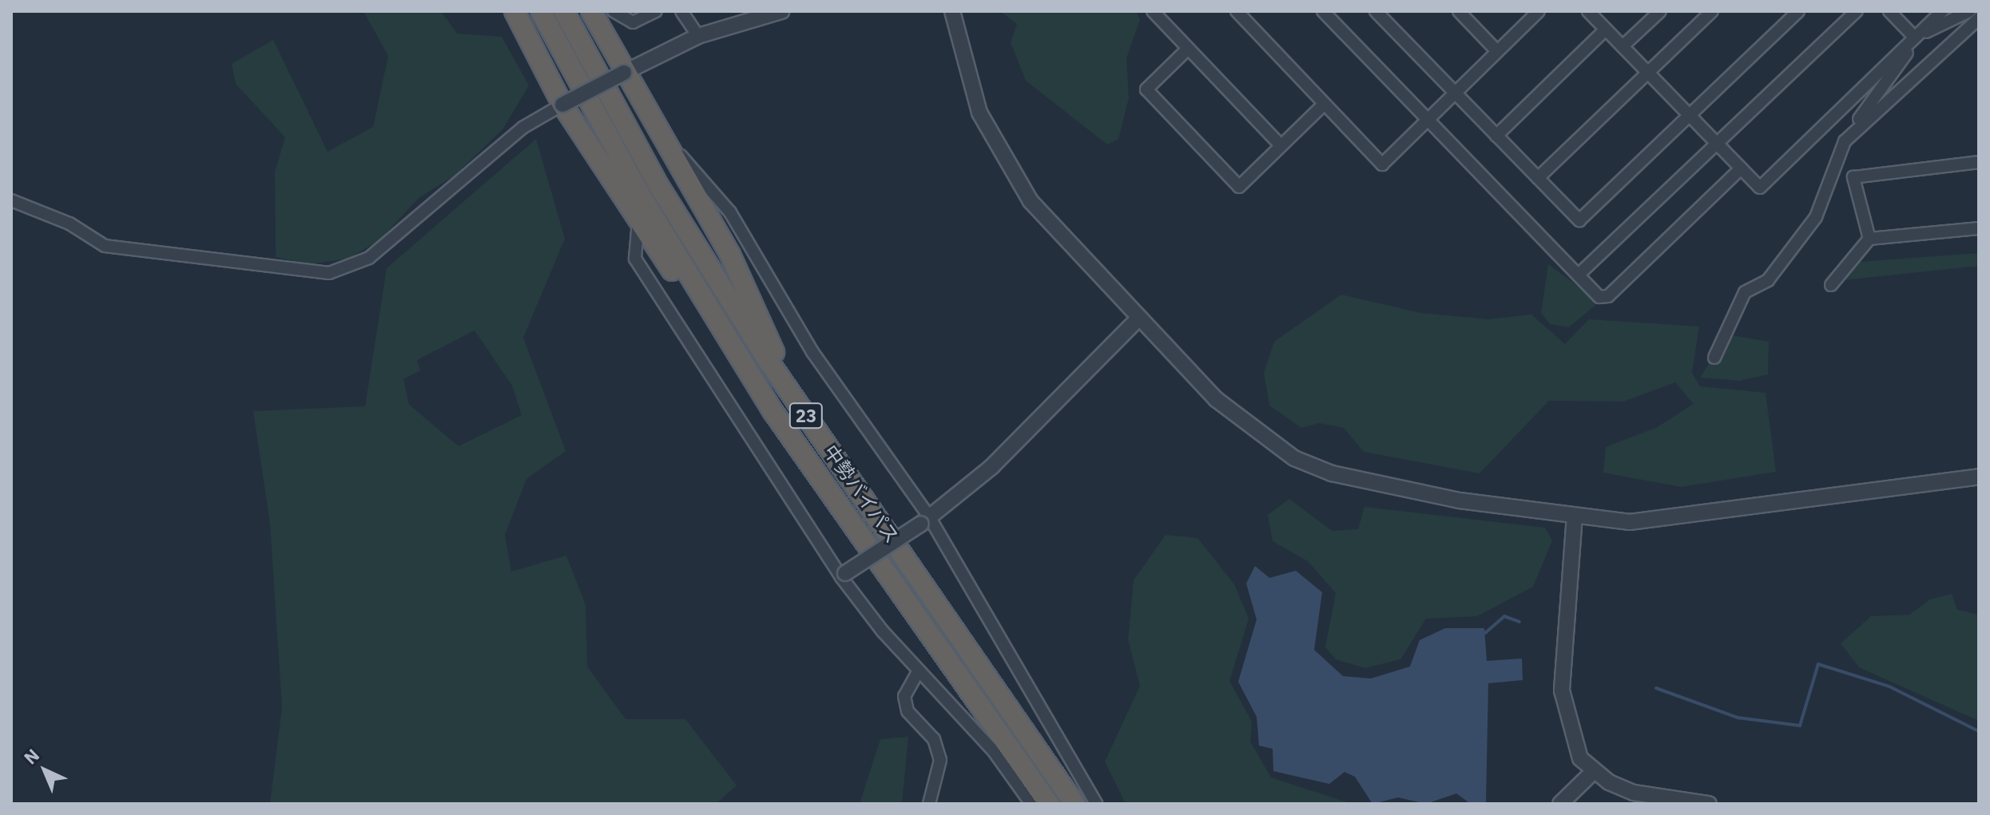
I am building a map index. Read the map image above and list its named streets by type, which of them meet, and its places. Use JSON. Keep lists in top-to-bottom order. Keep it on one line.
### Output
{"streets":{"highway":["23","中勢バイパス"]},"north":"top left"}
